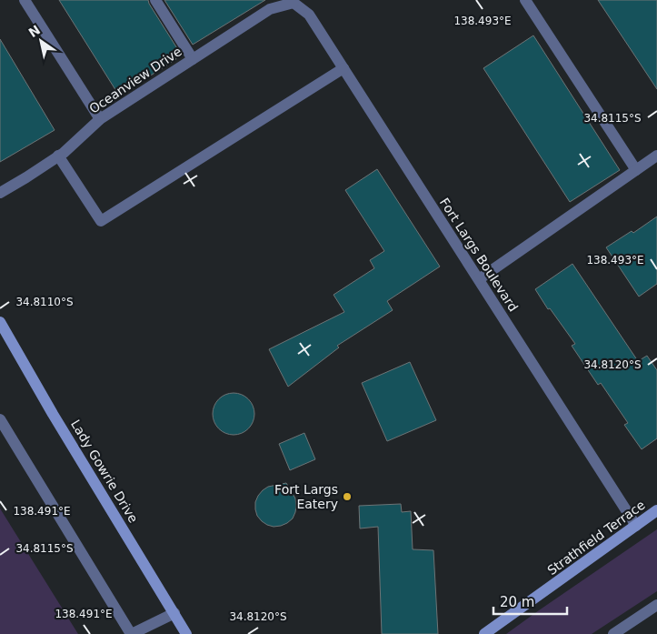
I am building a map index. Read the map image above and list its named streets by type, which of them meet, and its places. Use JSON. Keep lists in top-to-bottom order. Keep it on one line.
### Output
{"streets":{"main road":["Lady Gowrie Drive","Strathfield Terrace"],"street":["Oceanview Drive","Fort Largs Boulevard"]},"crossings":[["Oceanview Drive","Fort Largs Boulevard"],["Fort Largs Boulevard","Strathfield Terrace"]],"places":["Fort Largs Eatery"],"scale_bar":"20 m","north":"top left","coordinates":["138.493°E","34.8115°S","34.8110°S","34.8120°S","138.491°E"]}
